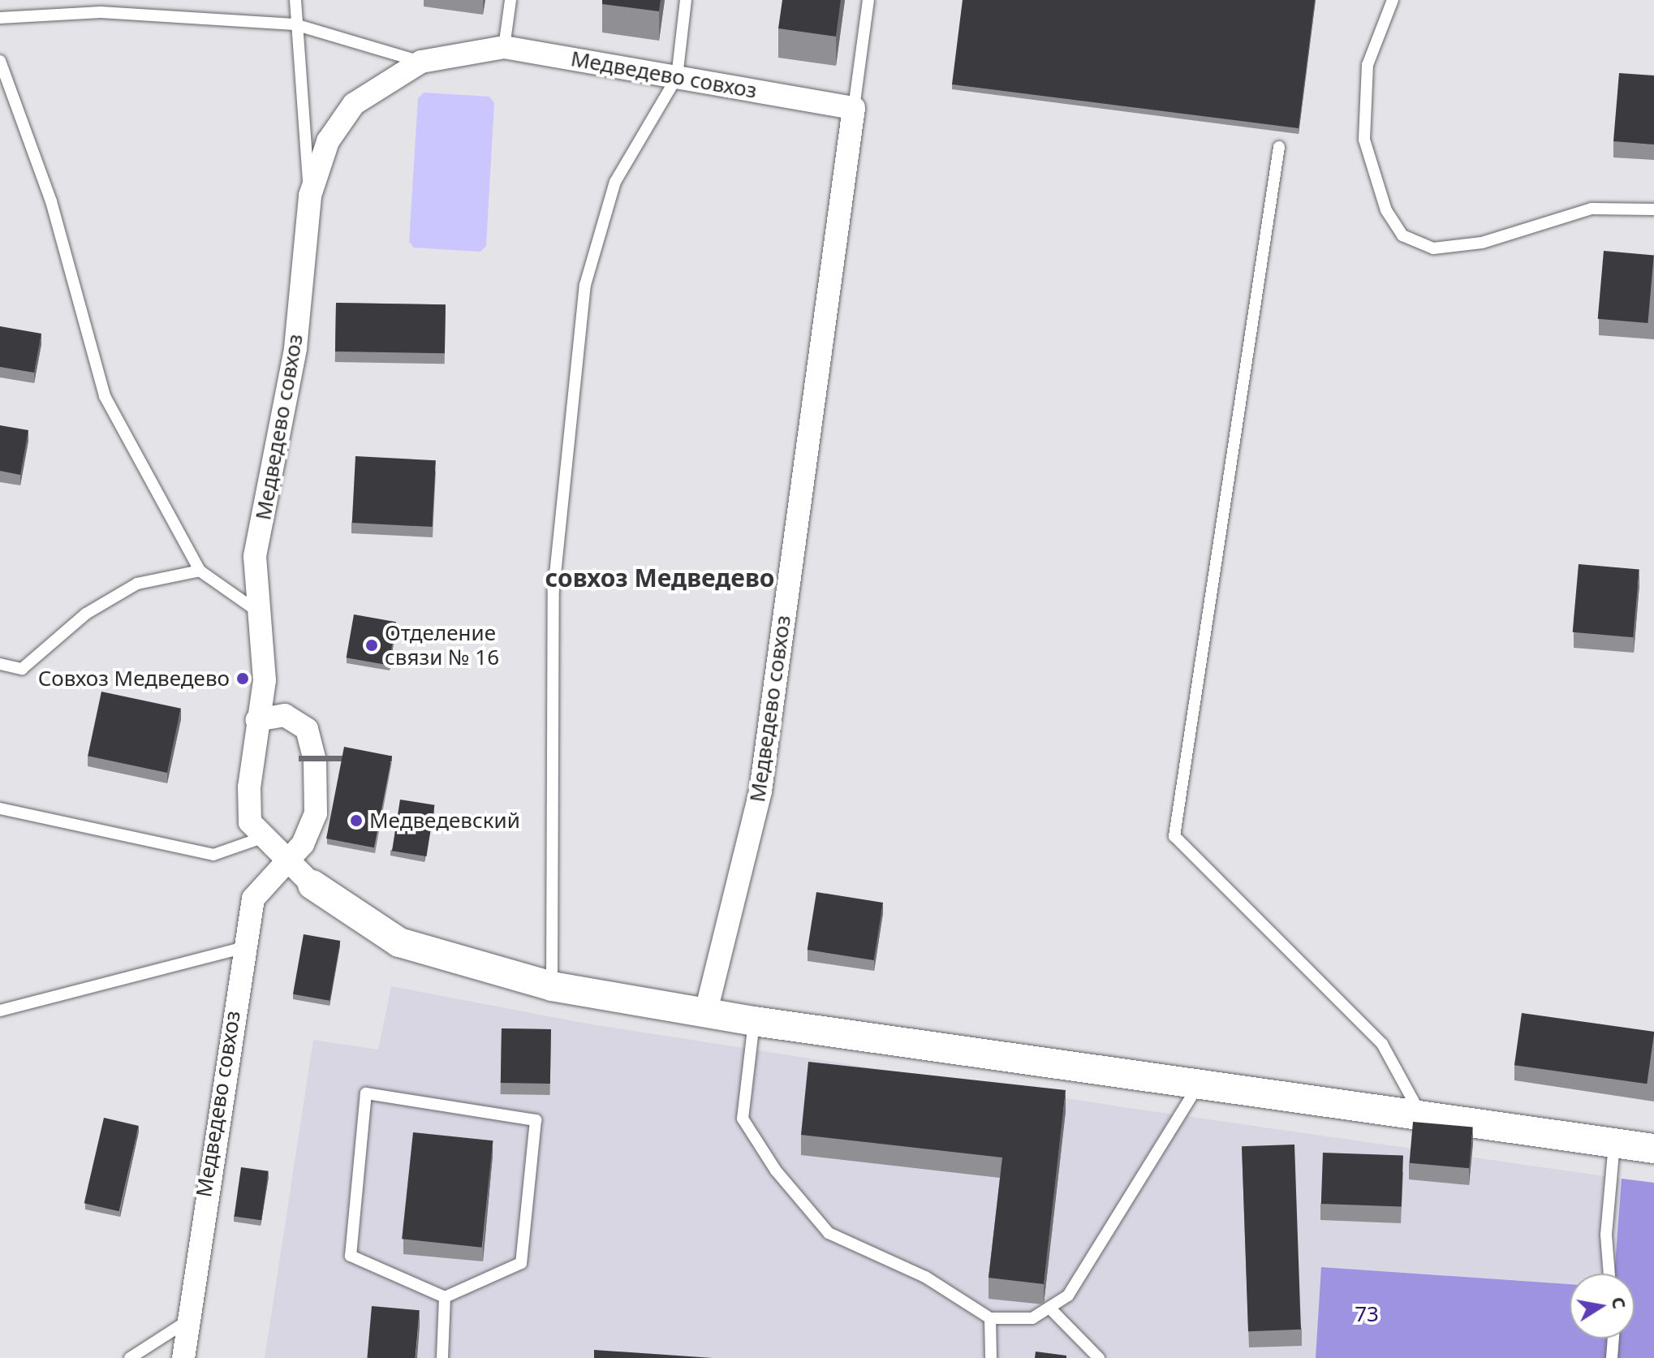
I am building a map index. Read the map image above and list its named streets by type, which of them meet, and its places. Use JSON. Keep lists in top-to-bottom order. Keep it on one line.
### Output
{"streets":{"street":["Медведево совхоз"]},"districts":["совхоз Медведево"],"parks":["73"],"places":["Отделение связи № 16","Совхоз Медведево","Медведевский"],"north":"right"}
